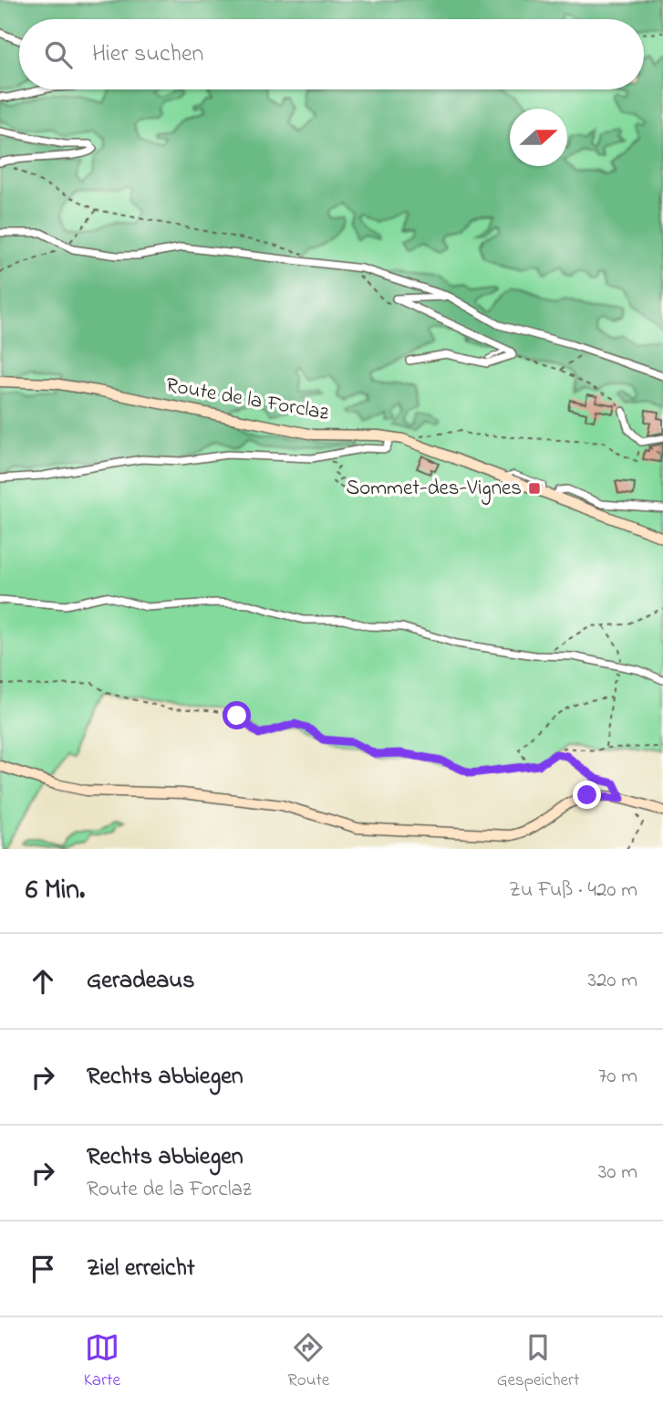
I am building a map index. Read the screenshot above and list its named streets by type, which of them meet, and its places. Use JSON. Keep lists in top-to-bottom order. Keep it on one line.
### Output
{"streets":{"main road":["Route de la Forclaz"]},"places":{"transit":["Sommet-des-Vignes"]},"north":"right","page":{"search":"Hier suchen","heading":["6 Min.","Zu Fuß · 420 m"],"list":[["Geradeaus","320 m"],["Rechts abbiegen","70 m"],["Rechts abbiegen","Route de la Forclaz","30 m"],"Ziel erreicht"],"nav":["Karte","Route","Gespeichert"]}}
